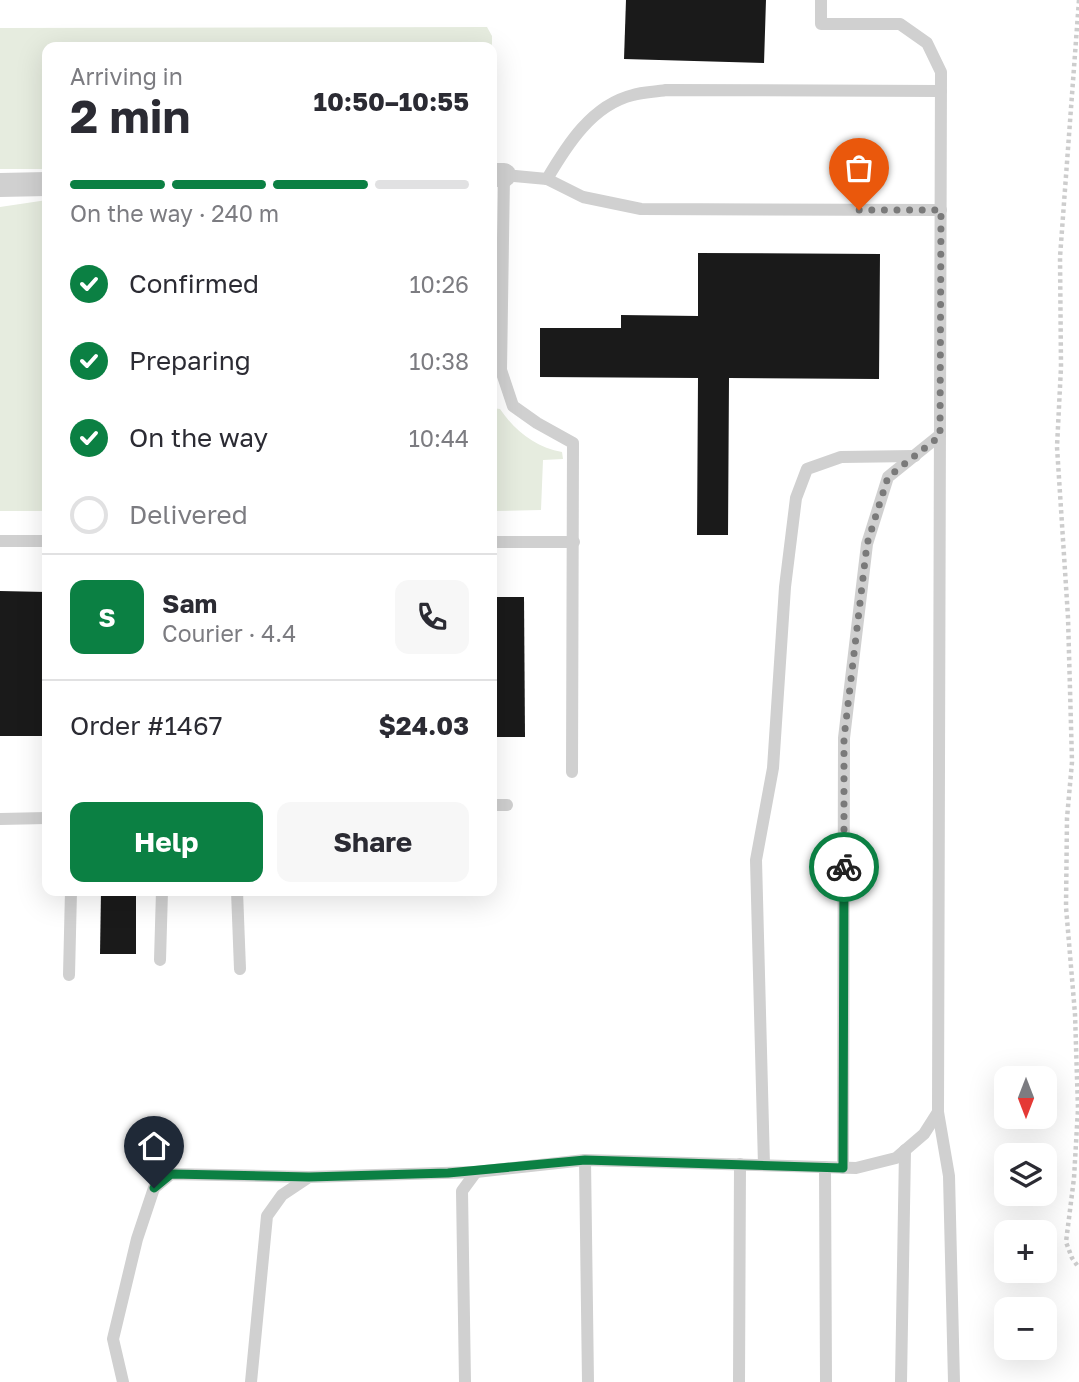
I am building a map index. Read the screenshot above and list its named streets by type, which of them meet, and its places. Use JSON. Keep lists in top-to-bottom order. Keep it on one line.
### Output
{"north":"bottom","page":{"heading":["2 min","Arriving in","10:50–10:55"],"panel":["Sam","Courier · 4.4","Order #1467","$24.03"],"bar":"On the way · 240 m","list":[["Confirmed","10:26"],["Preparing","10:38"],["On the way","10:44"],"Delivered"],"round":"S","buttons":["Help","Share"],"map_buttons":["+","−"]}}
